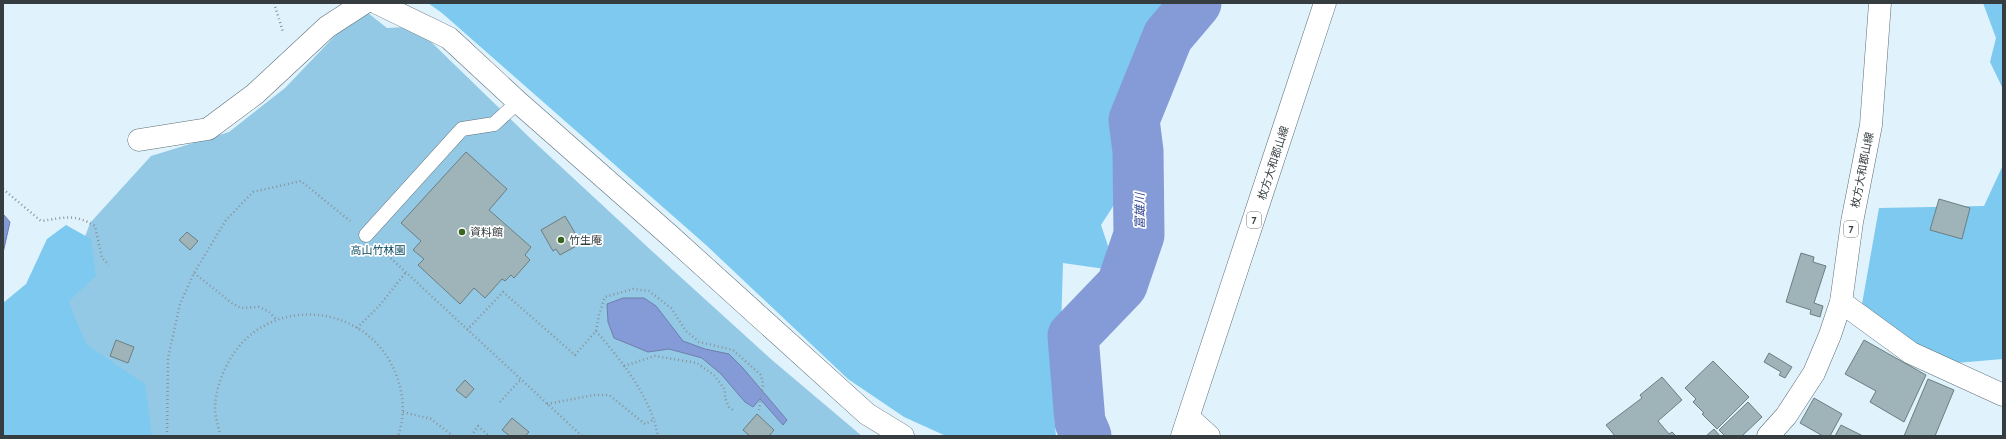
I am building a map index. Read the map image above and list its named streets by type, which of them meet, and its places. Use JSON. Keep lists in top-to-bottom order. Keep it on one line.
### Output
{"streets":{"street":["枚方大和郡山線","7"]},"water":["富雄川"],"parks":["高山竹林園"],"places":["資料館","竹生庵"]}
